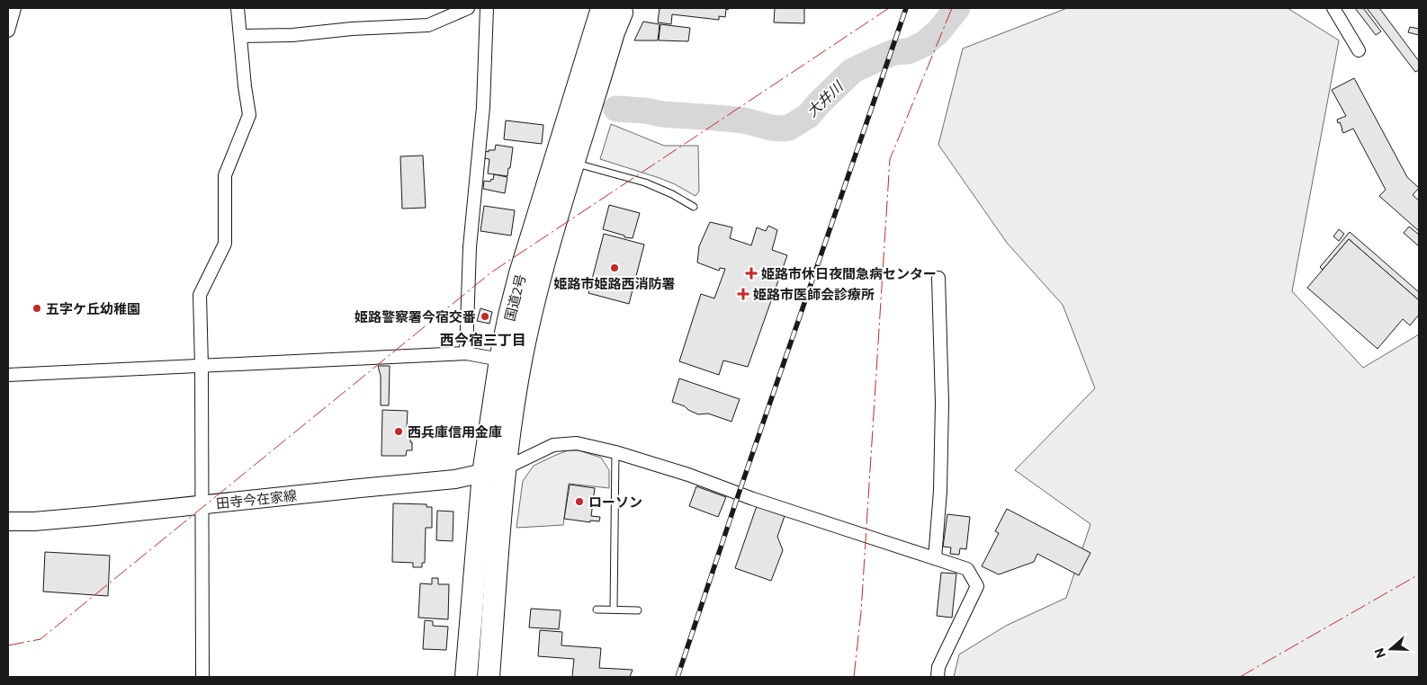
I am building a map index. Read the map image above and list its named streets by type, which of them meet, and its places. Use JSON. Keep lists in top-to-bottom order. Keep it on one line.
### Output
{"streets":{"highway":["国道2号"],"main road":["田寺今在家線"]},"crossings":[["国道2号","田寺今在家線"]],"districts":["西今宿三丁目"],"water":["大井川"],"places":{"other":["姫路市姫路西消防署","五字ケ丘幼稚園","姫路警察署今宿交番","西兵庫信用金庫","ローソン"],"health":["姫路市休日夜間急病センター","姫路市医師会診療所"]},"north":"left"}
